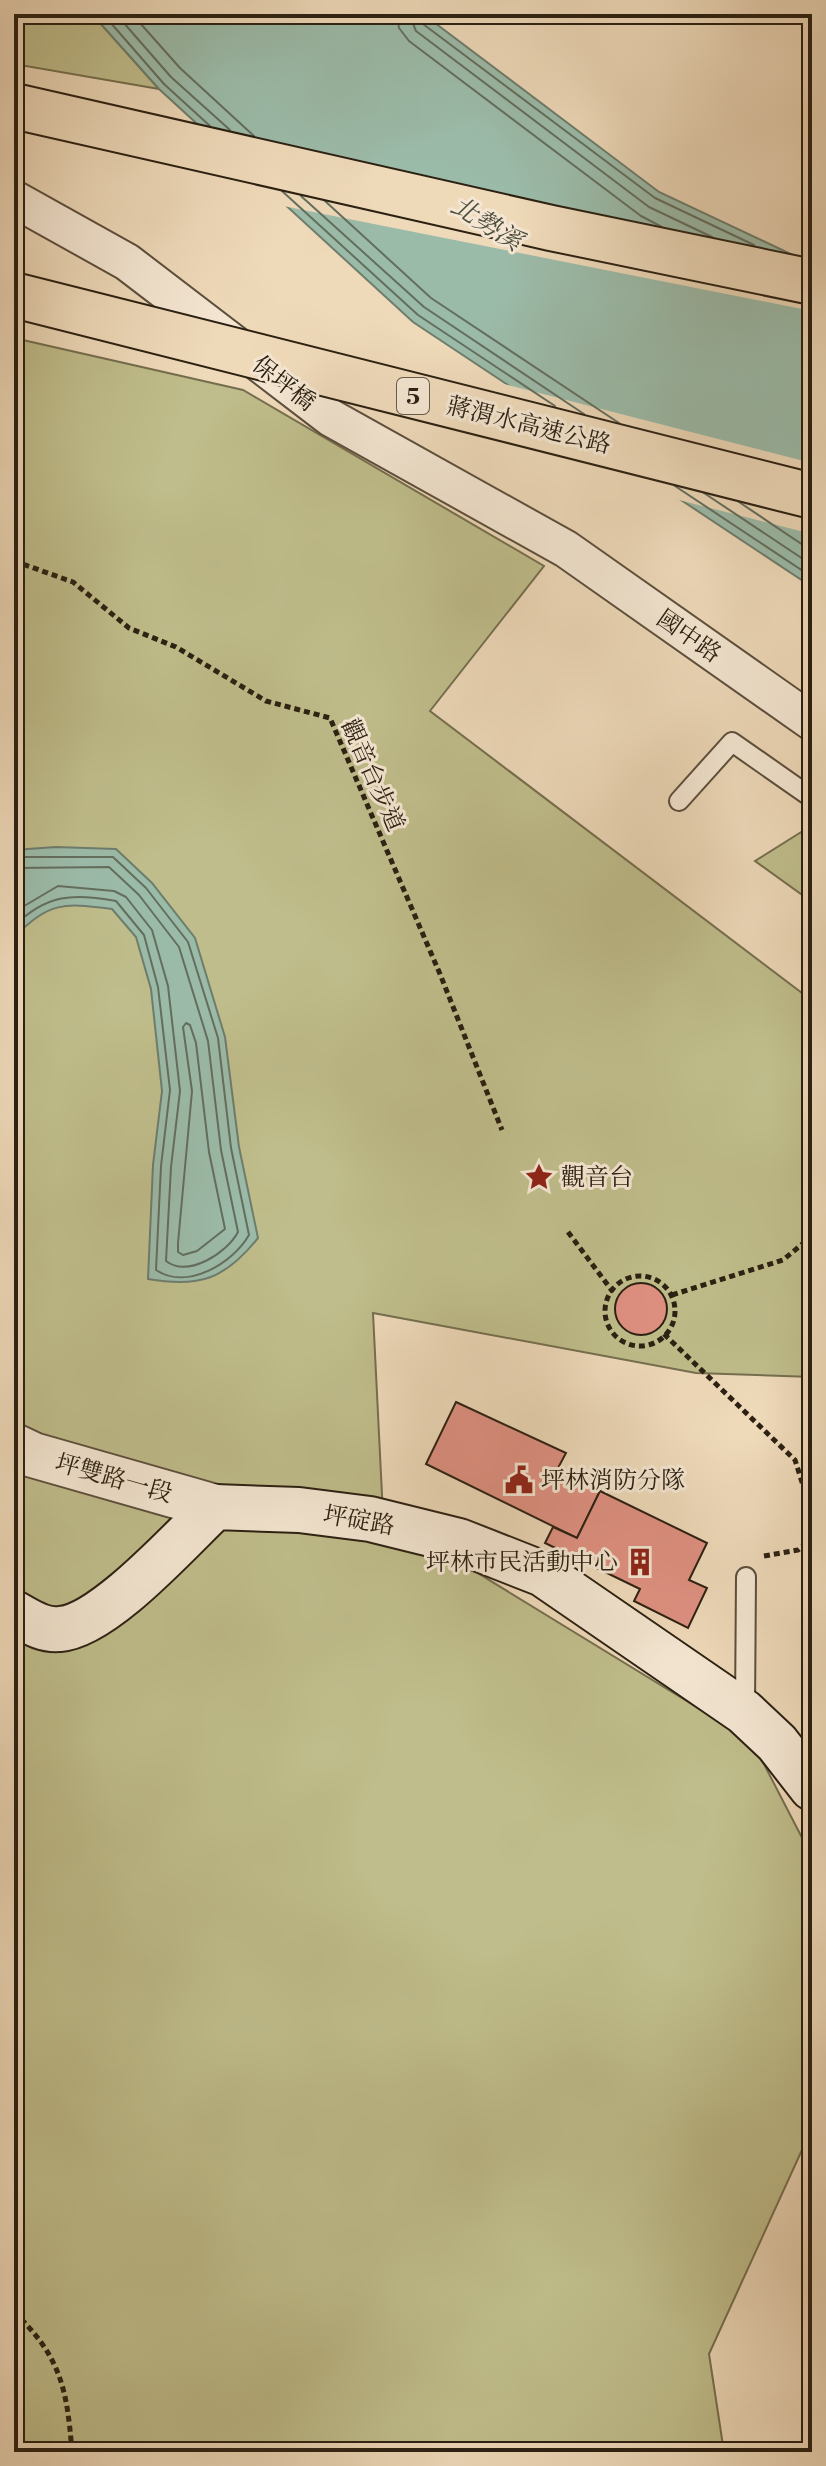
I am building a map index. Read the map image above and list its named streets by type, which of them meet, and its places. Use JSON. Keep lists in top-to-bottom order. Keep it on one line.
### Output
{"streets":{"highway":["5","蔣渭水高速公路"],"main road":["坪雙路一段","坪碇路"],"street":["保坪橋","國中路"],"path":["觀音台步道"]},"crossings":[["保坪橋","國中路"],["坪雙路一段","坪碇路"]],"water":["北勢溪"],"places":{"place":["觀音台"],"public building":["坪林消防分隊"],"building":["坪林市民活動中心"]}}
